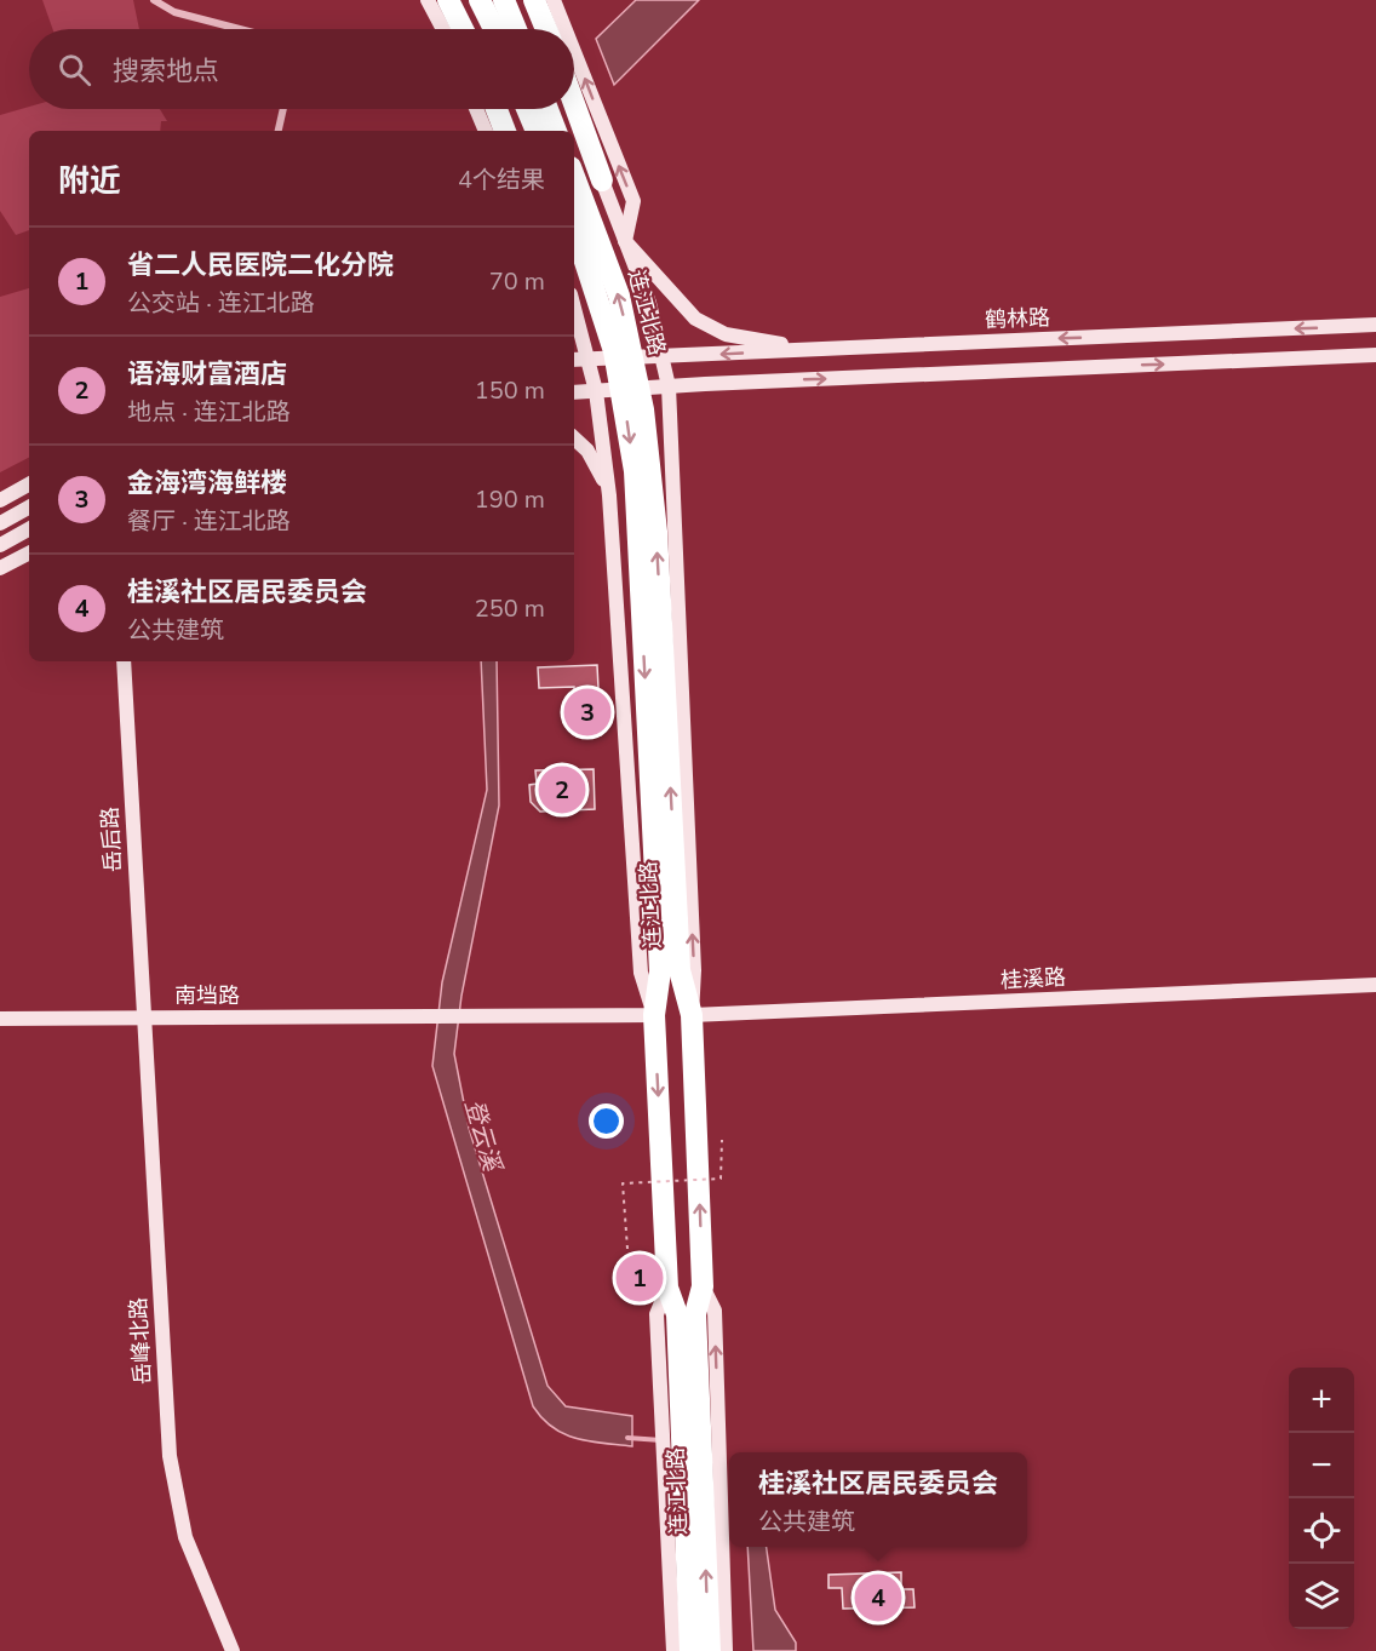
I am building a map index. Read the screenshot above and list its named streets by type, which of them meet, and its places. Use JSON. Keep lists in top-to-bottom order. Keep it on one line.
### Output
{"streets":{"highway":["连江北路"],"main road":["鹤林路","岳后路","桂溪路","南垱路","岳峰北路"]},"crossings":[["连江北路","桂溪路"],["连江北路","南垱路"],["岳后路","南垱路"],["岳后路","岳峰北路"],["南垱路","岳峰北路"]],"water":["登云溪"],"page":{"search":"搜索地点","heading":["附近","4个结果"],"list":[{"mark":"1","name":"省二人民医院二化分院","note":"公交站 · 连江北路","value":"70 m"},{"mark":"2","name":"语海财富酒店","note":"地点 · 连江北路","value":"150 m"},{"mark":"3","name":"金海湾海鲜楼","note":"餐厅 · 连江北路","value":"190 m"},{"mark":"4","name":"桂溪社区居民委员会","note":"公共建筑","value":"250 m"}],"pins":["3","2","1","4"],"map_buttons":["+","−"],"popup":["桂溪社区居民委员会","公共建筑"]}}
